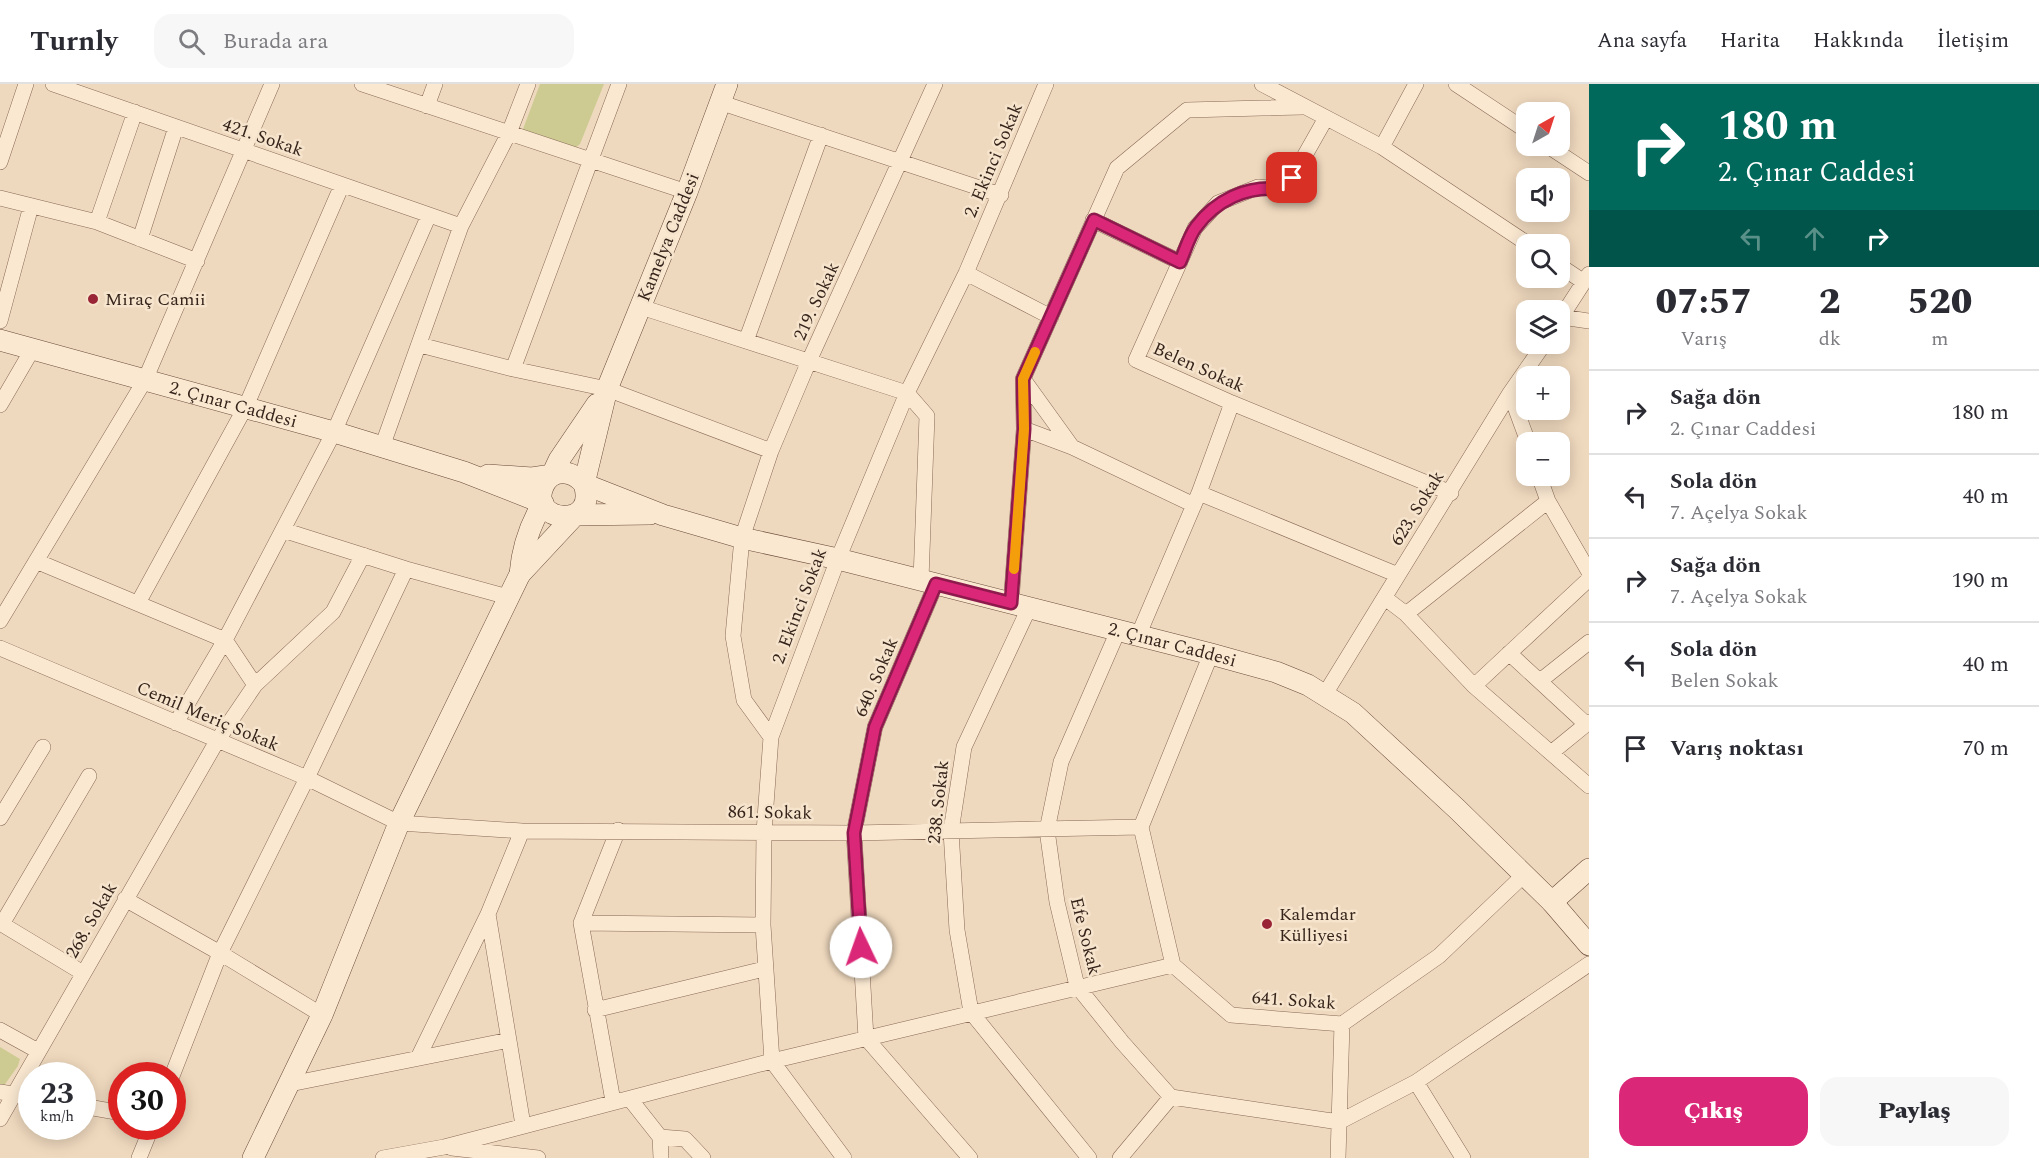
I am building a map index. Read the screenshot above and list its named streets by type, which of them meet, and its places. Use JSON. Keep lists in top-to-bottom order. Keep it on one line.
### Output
{"streets":{"street":["421. Sokak","2. Ekinci Sokak","Kamelya Caddesi","219. Sokak","Belen Sokak","2. Çınar Caddesi","623. Sokak","640. Sokak","Cemil Meriç Sokak","238. Sokak","861. Sokak","268. Sokak","Efe Sokak","641. Sokak"]},"crossings":[["2. Ekinci Sokak","219. Sokak"],["2. Ekinci Sokak","2. Çınar Caddesi"],["2. Ekinci Sokak","861. Sokak"],["219. Sokak","2. Çınar Caddesi"],["Belen Sokak","623. Sokak"],["Belen Sokak","Efe Sokak"],["2. Çınar Caddesi","623. Sokak"],["2. Çınar Caddesi","640. Sokak"],["2. Çınar Caddesi","238. Sokak"],["2. Çınar Caddesi","Efe Sokak"],["2. Çınar Caddesi","641. Sokak"],["640. Sokak","861. Sokak"],["Cemil Meriç Sokak","861. Sokak"],["Cemil Meriç Sokak","268. Sokak"],["238. Sokak","861. Sokak"],["861. Sokak","Efe Sokak"]],"places":["Miraç Camii","Kalemdar Külliyesi"],"north":"top right","page":{"header":"Turnly","search":"Burada ara","nav":["Ana sayfa","Harita","Hakkında","İletişim"],"turn":["180 m","2. Çınar Caddesi"],"map_buttons":["+","−"],"eta":["07:57","Varış","2","dk","520","m"],"list":[{"name":"Sağa dön","note":"2. Çınar Caddesi","value":"180 m"},{"name":"Sola dön","note":"7. Açelya Sokak","value":"40 m"},{"name":"Sağa dön","note":"7. Açelya Sokak","value":"190 m"},{"name":"Sola dön","note":"Belen Sokak","value":"40 m"},{"name":"Varış noktası","value":"70 m"}],"speed":"23 km/h","limit":"30","buttons":["Çıkış","Paylaş"]}}
